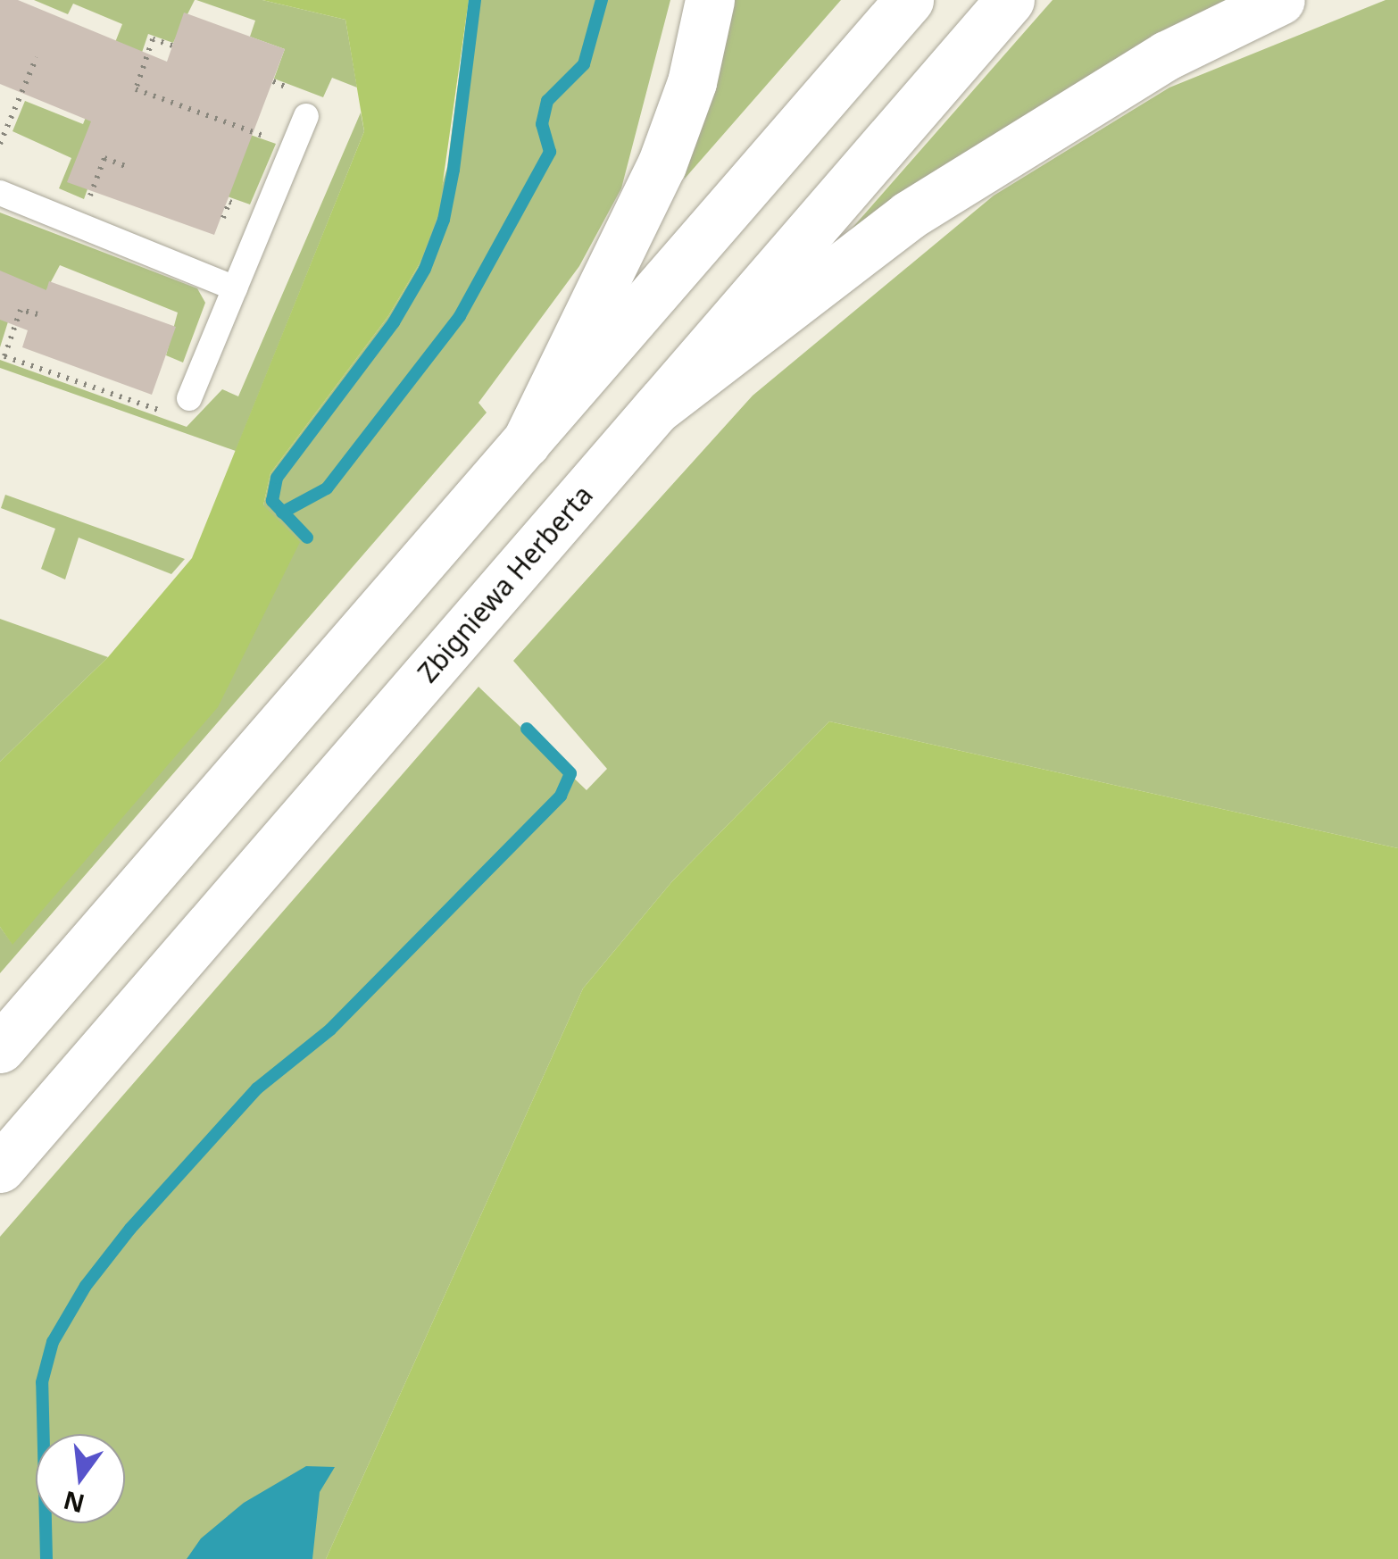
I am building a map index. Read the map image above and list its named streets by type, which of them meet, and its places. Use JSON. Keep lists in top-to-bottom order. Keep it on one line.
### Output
{"streets":{"main road":["Zbigniewa Herberta"]},"north":"bottom"}
